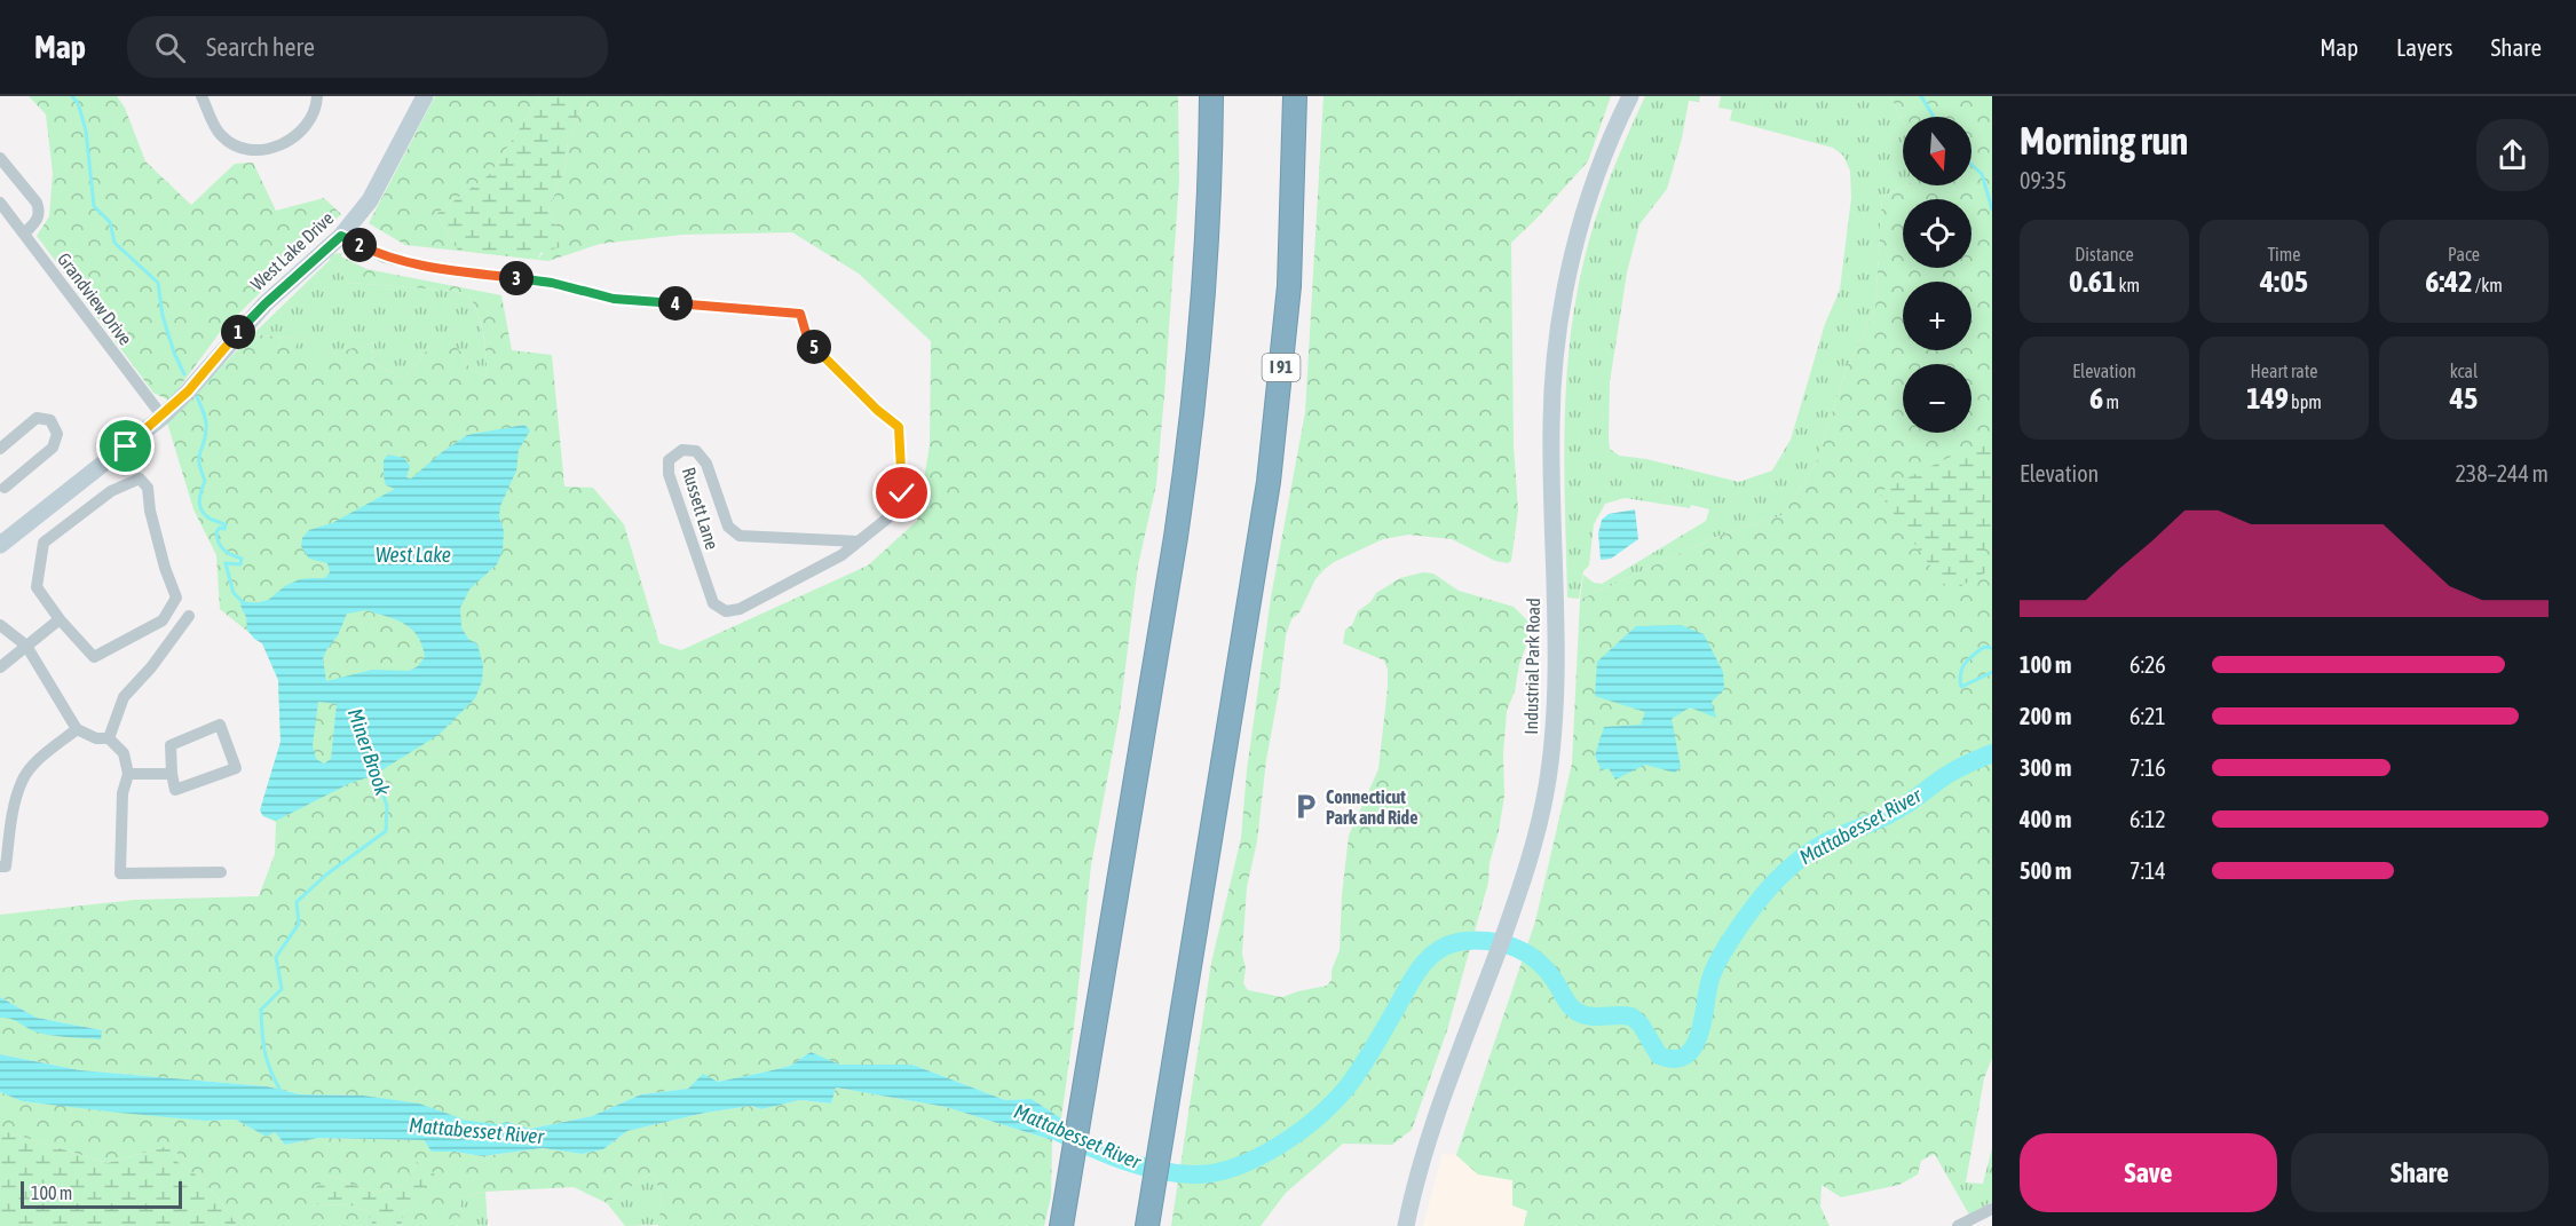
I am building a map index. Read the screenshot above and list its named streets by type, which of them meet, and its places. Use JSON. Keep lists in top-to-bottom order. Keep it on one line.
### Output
{"streets":{"highway":["I 91"],"street":["West Lake Drive","Grandview Drive","Russett Lane","Industrial Park Road"]},"crossings":[["West Lake Drive","Grandview Drive"],["West Lake Drive","Russett Lane"]],"water":["West Lake","Miner Brook","Mattabesset River"],"places":{"parking":["Connecticut Park and Ride"]},"scale_bar":"100 m","north":"bottom","page":{"header":"Map","search":"Search here","nav":["Map","Layers","Share"],"heading":["Morning run","09:35"],"map_buttons":["+","−"],"stats":[["Distance","0.61 km"],["Time","4:05"],["Pace","6:42 /km"],["Elevation","6 m"],["Heart rate","149 bpm"],["kcal","45"]],"pins":["2","3","4","1","5"],"chart":["Elevation","238–244 m"],"list":[{"name":"100 m","note":"6:26"},{"name":"200 m","note":"6:21"},{"name":"300 m","note":"7:16"},{"name":"400 m","note":"6:12"},{"name":"500 m","note":"7:14"}],"buttons":["Save","Share"],"scale":"100 m"}}
